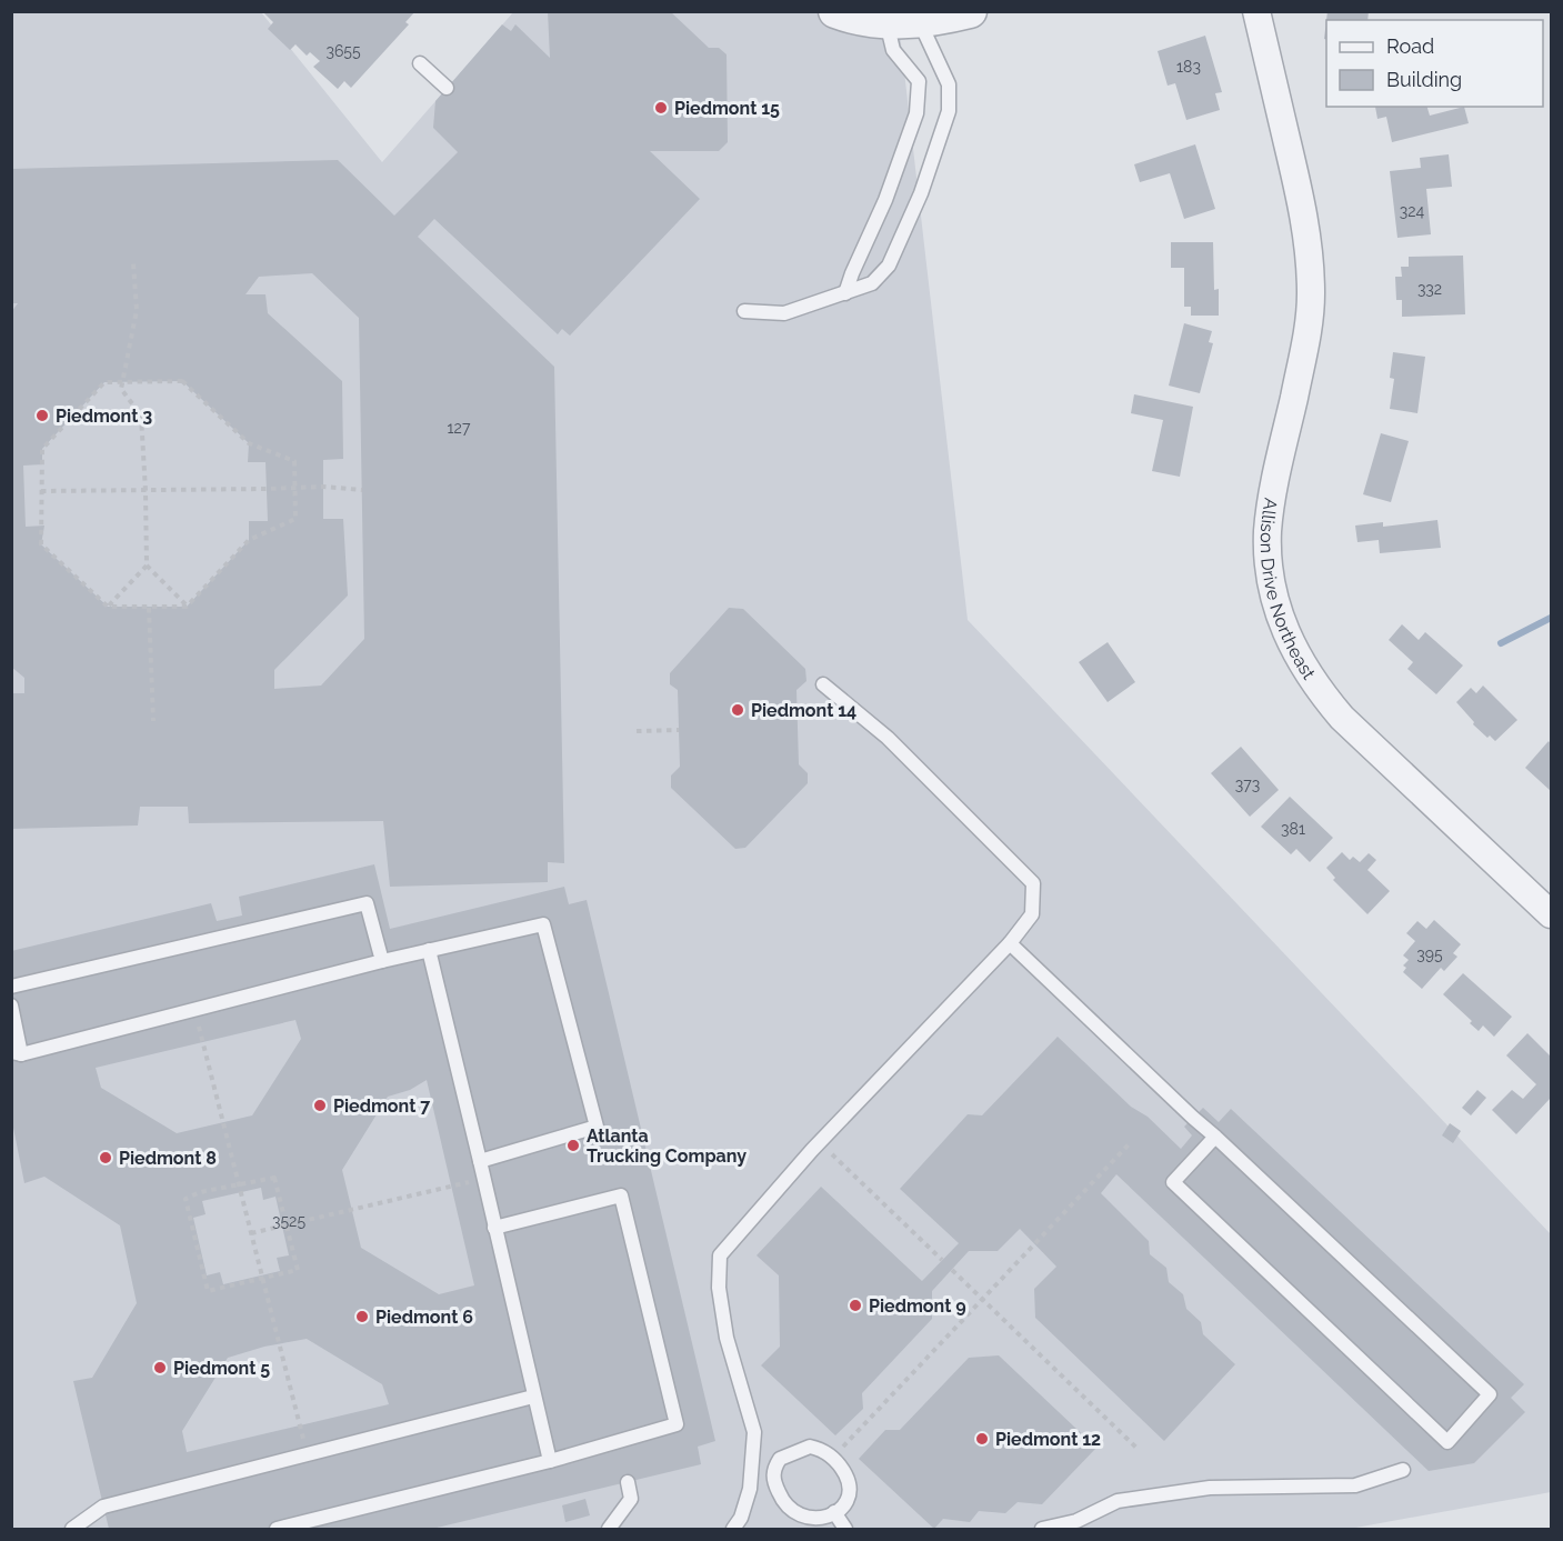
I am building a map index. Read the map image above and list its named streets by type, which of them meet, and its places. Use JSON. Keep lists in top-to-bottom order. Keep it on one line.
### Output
{"streets":{"street":["Allison Drive Northeast"]},"places":["Piedmont 15","Piedmont 3","Piedmont 14","Piedmont 7","Atlanta Trucking Company","Piedmont 8","Piedmont 9","Piedmont 6","Piedmont 5","Piedmont 12"],"house_numbers":["3655","183","324","332","127","373","381","395","3525"],"legend":["Road","Building"]}
